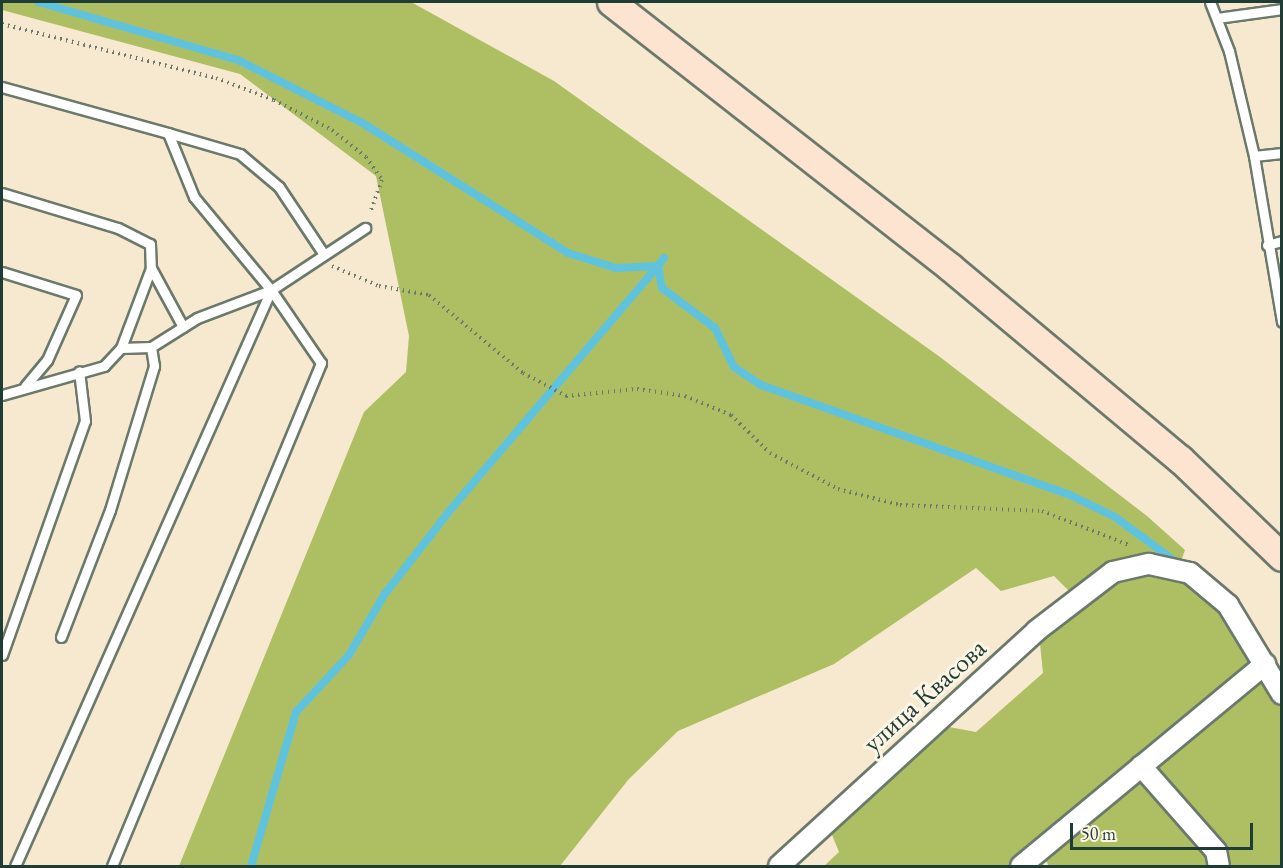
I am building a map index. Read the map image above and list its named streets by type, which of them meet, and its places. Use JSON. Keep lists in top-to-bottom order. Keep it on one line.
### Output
{"streets":{"street":["улица Квасова"]},"scale_bar":"50 m"}
